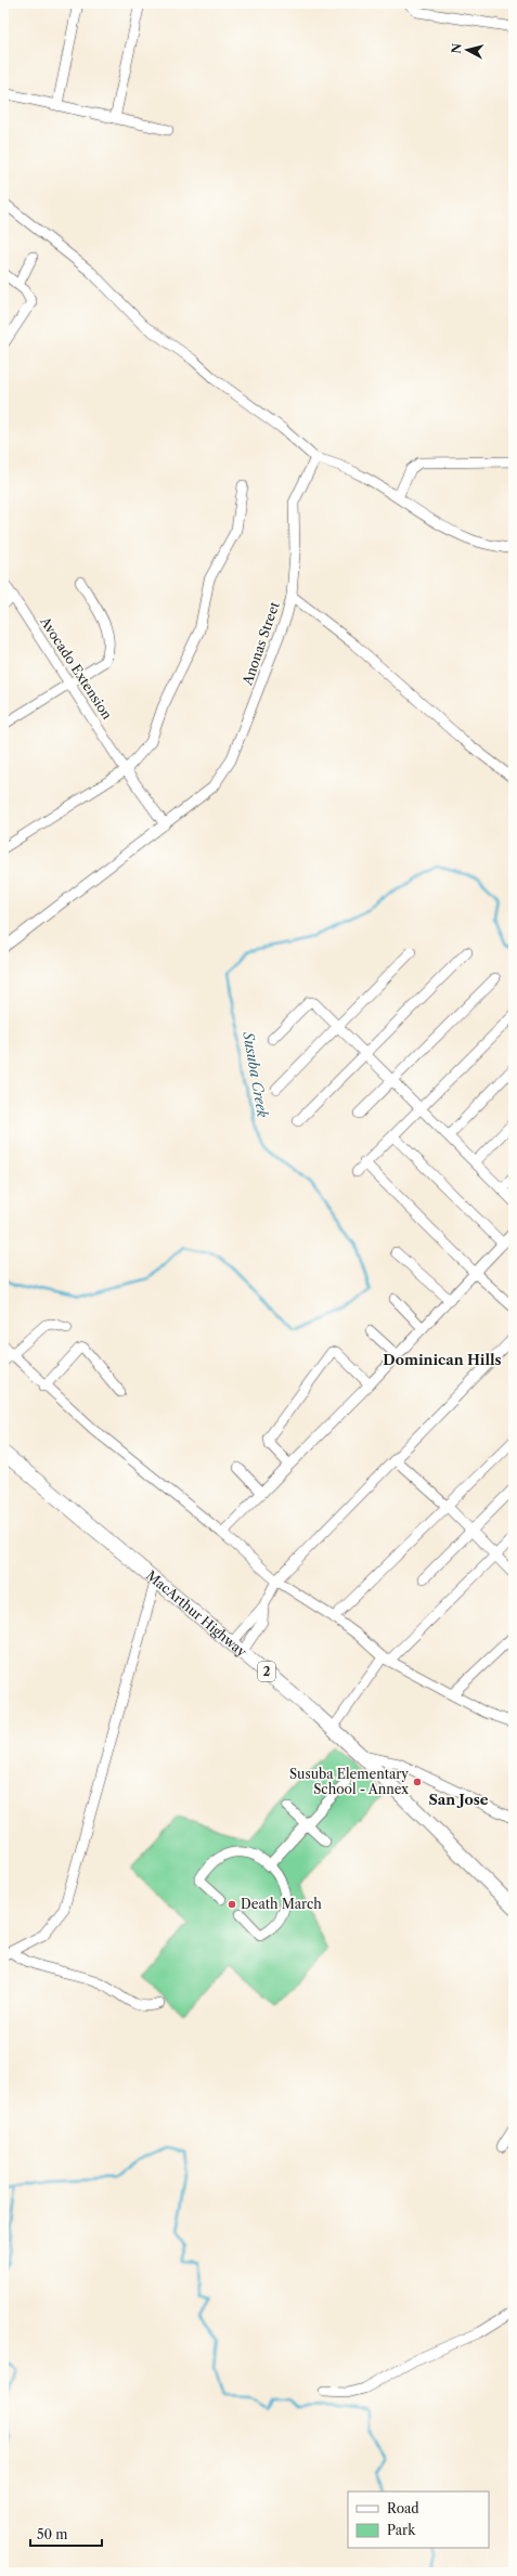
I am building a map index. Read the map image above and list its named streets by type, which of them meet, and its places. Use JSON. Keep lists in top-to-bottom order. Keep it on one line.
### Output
{"streets":{"highway":["MacArthur Highway","2"],"street":["Anonas Street","Avocado Extension"]},"crossings":[["Anonas Street","Avocado Extension"]],"districts":["Dominican Hills","San Jose"],"water":["Susuba Creek"],"places":["Susuba Elementary School - Annex","Death March"],"legend":["Road","Park"],"scale_bar":"50 m","north":"left"}
